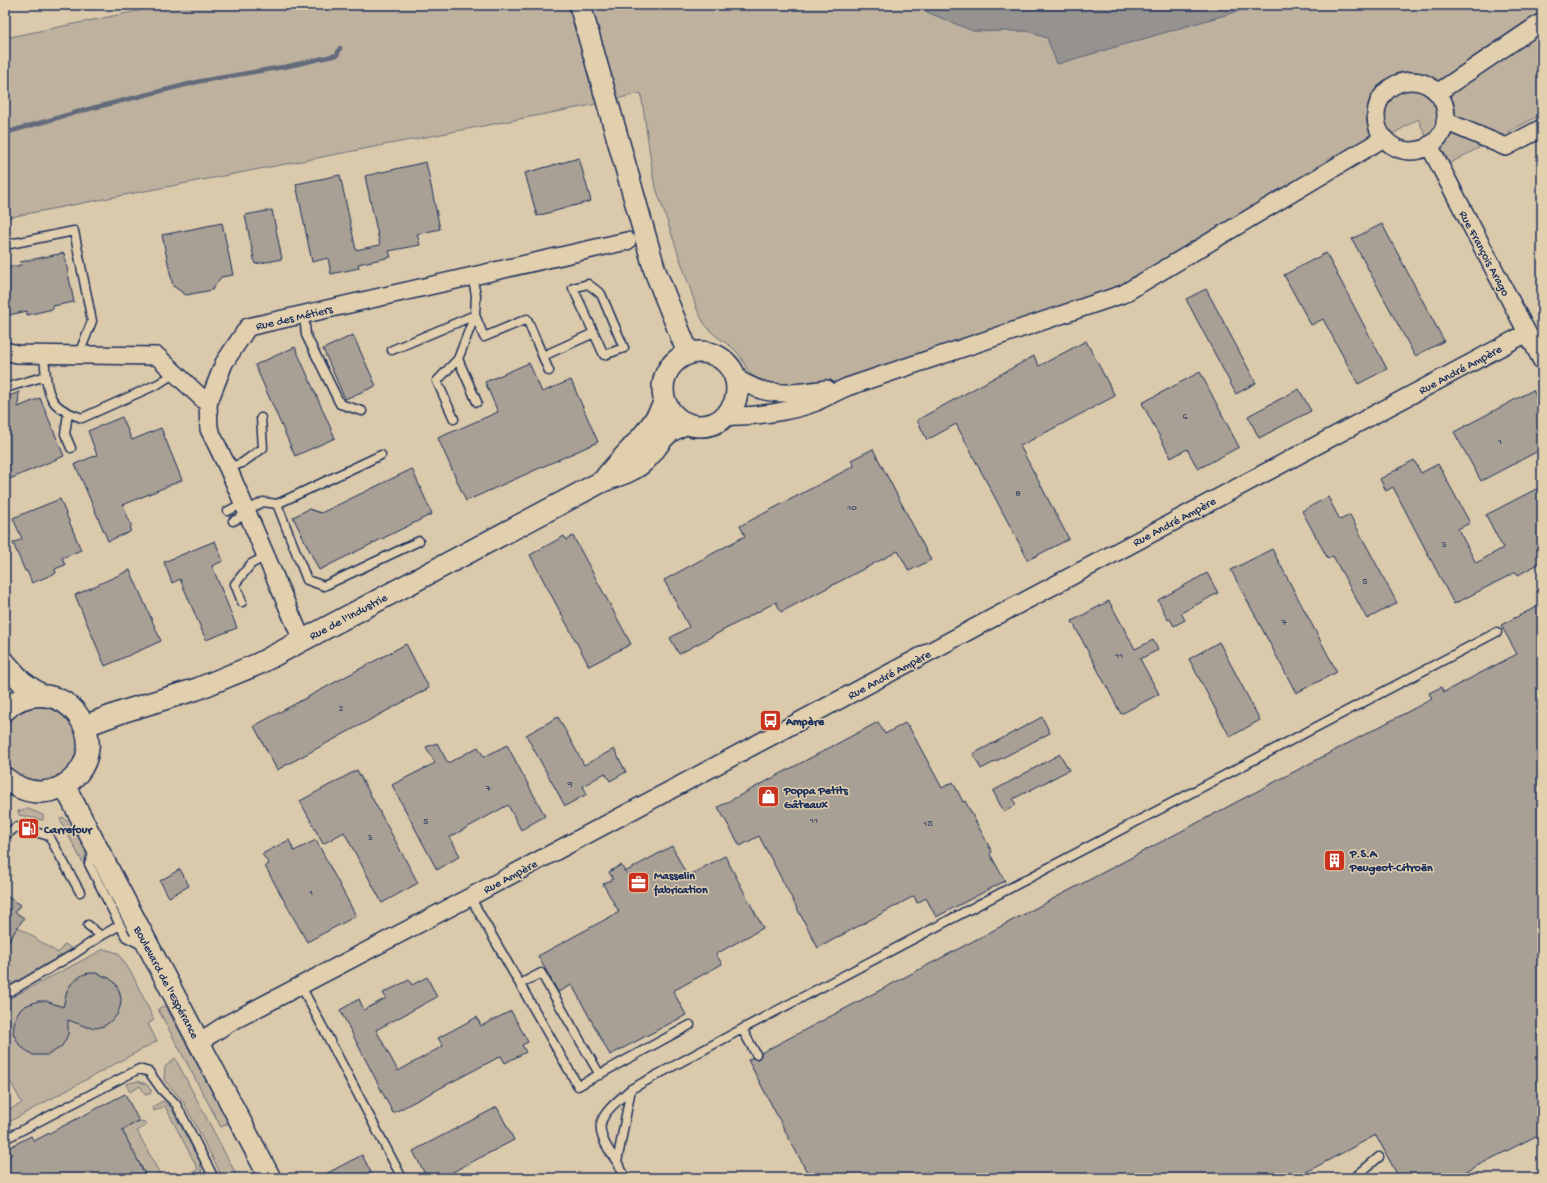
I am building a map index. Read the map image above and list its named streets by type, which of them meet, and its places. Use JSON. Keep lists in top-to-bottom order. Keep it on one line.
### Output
{"streets":{"street":["Rue François Arago","Rue des Métiers","Rue André Ampère","Rue de l'Industrie","Rue Ampère","Boulevard de l'Espérance"]},"crossings":[["Rue François Arago","Rue André Ampère"],["Rue des Métiers","Rue de l'Industrie"],["Rue André Ampère","Rue Ampère"],["Rue Ampère","Boulevard de l'Espérance"]],"places":{"bus stop":["Ampère"],"shop":["Poppa Petits Gâteaux"],"fuel station":["Carrefour"],"building":["P.S.A Peugeot-Citroën"],"office":["Masselin fabrication"]},"house_numbers":["6","1","8","10","3","5","7","11","2","9","7","11","5","15","3","1"]}
